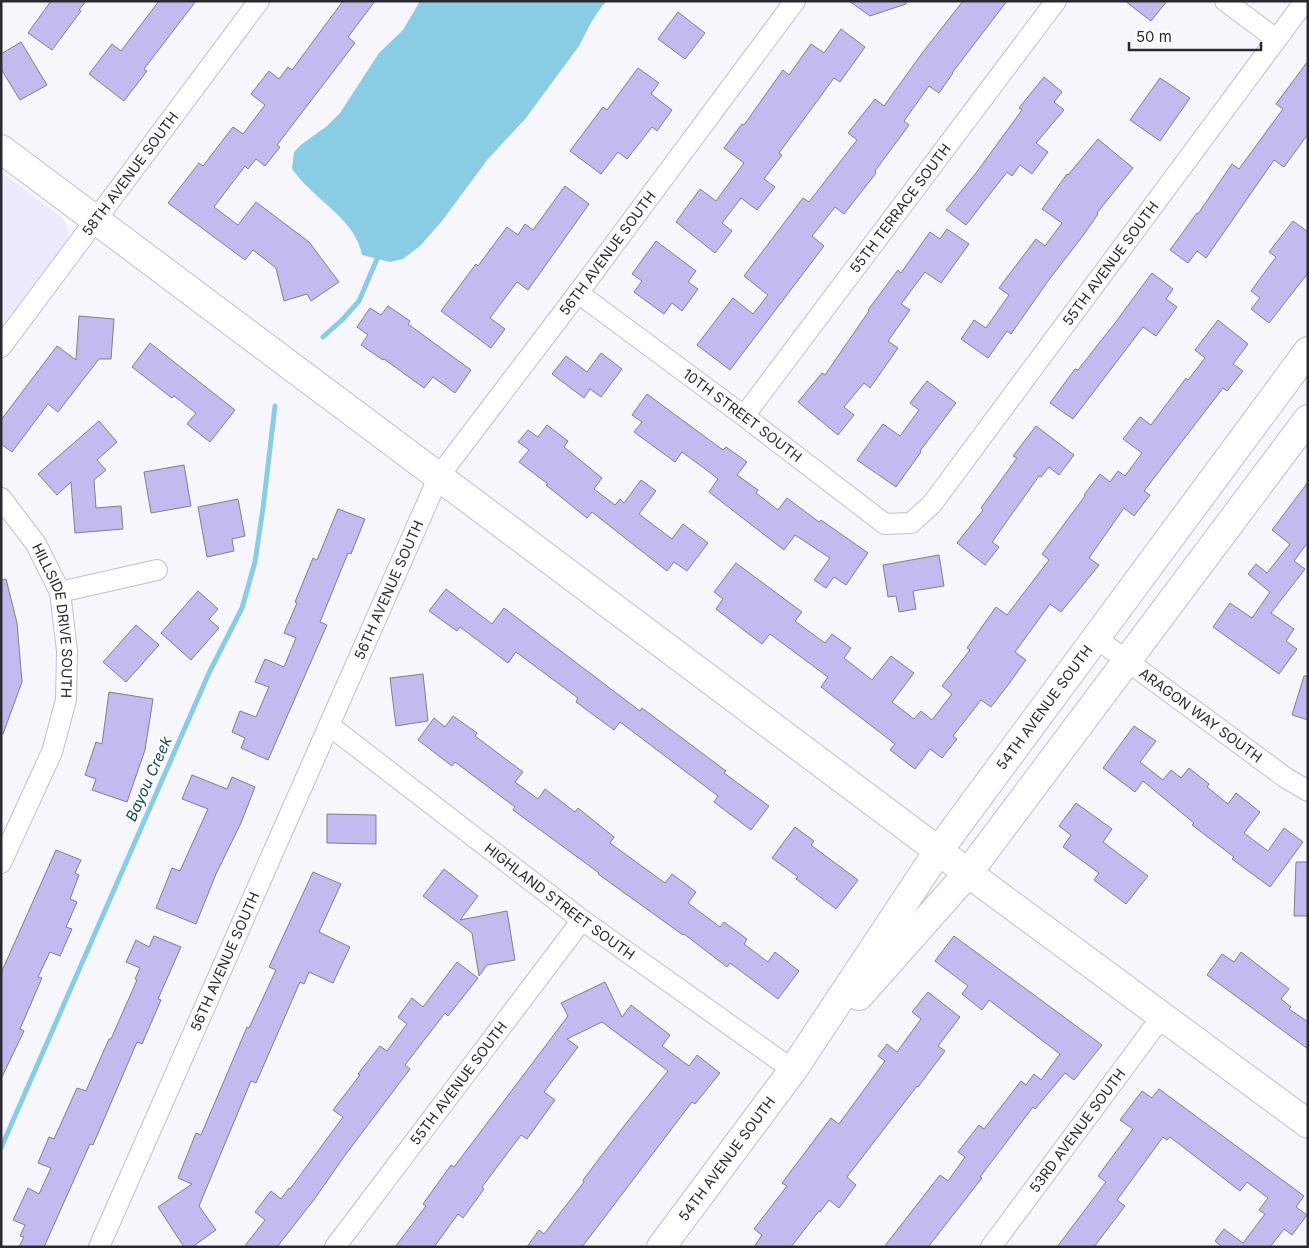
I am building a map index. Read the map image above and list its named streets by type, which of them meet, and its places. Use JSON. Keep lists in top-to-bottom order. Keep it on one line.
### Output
{"streets":{"street":["58TH AVENUE SOUTH","55TH TERRACE SOUTH","56TH AVENUE SOUTH","55TH AVENUE SOUTH","10TH STREET SOUTH","HILLSIDE DRIVE SOUTH","54TH AVENUE SOUTH","ARAGON WAY SOUTH","HIGHLAND STREET SOUTH","53RD AVENUE SOUTH"]},"crossings":[["55TH TERRACE SOUTH","10TH STREET SOUTH"],["56TH AVENUE SOUTH","10TH STREET SOUTH"],["56TH AVENUE SOUTH","HIGHLAND STREET SOUTH"],["55TH AVENUE SOUTH","10TH STREET SOUTH"],["55TH AVENUE SOUTH","HIGHLAND STREET SOUTH"],["54TH AVENUE SOUTH","ARAGON WAY SOUTH"],["54TH AVENUE SOUTH","HIGHLAND STREET SOUTH"]],"water":["Bayou Creek"],"scale_bar":"50 m"}
